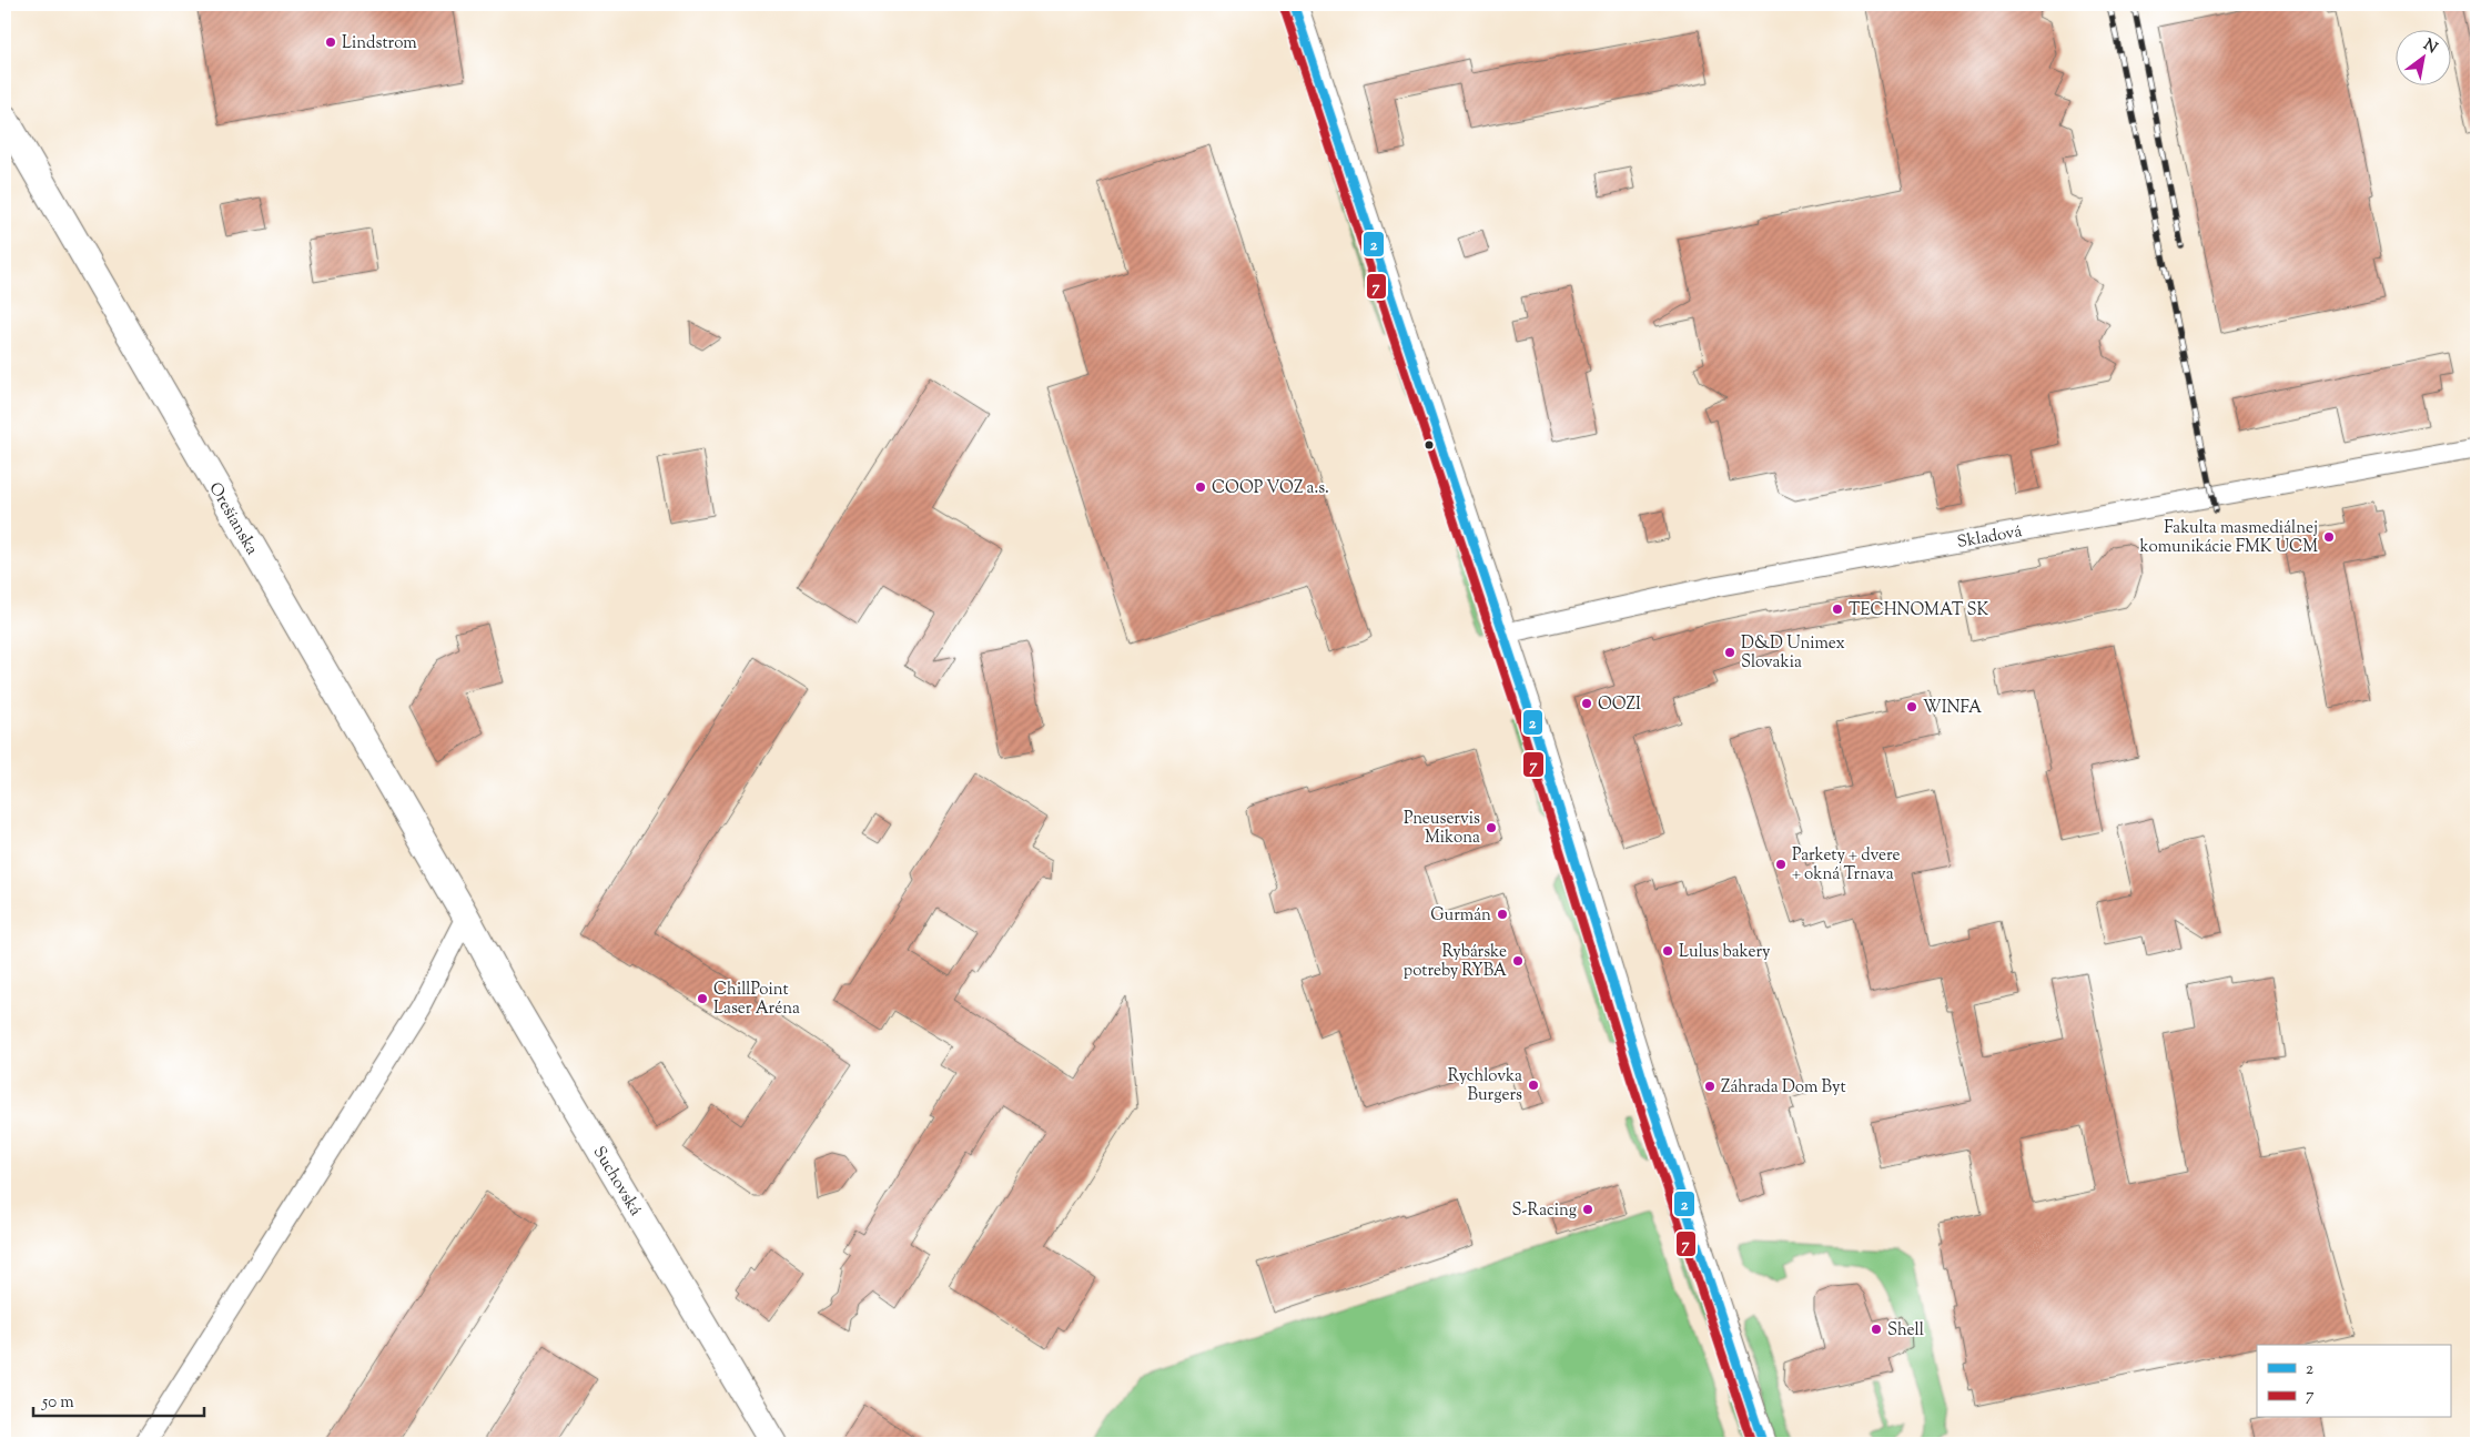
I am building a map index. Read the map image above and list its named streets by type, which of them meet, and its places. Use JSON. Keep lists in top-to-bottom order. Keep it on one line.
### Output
{"streets":{"street":["Orešianska","Skladová","Suchovská"]},"crossings":[["Orešianska","Suchovská"]],"places":["Lindstrom","COOP VOZ a.s.","Fakulta masmediálnej komunikácie FMK UCM","TECHNOMAT SK","D&D Unimex Slovakia","OOZI","WINFA","Pneuservis Mikona","Parkety + dvere + okná Trnava","Gurmán","Lulus bakery","Rybárske potreby RYBA","ChillPoint Laser Aréna","Rychlovka Burgers","Záhrada Dom Byt","S-Racing","Shell"],"lines":["transit line 2","transit line 7"],"legend":["2","7"],"scale_bar":"50 m","north":"top right"}
